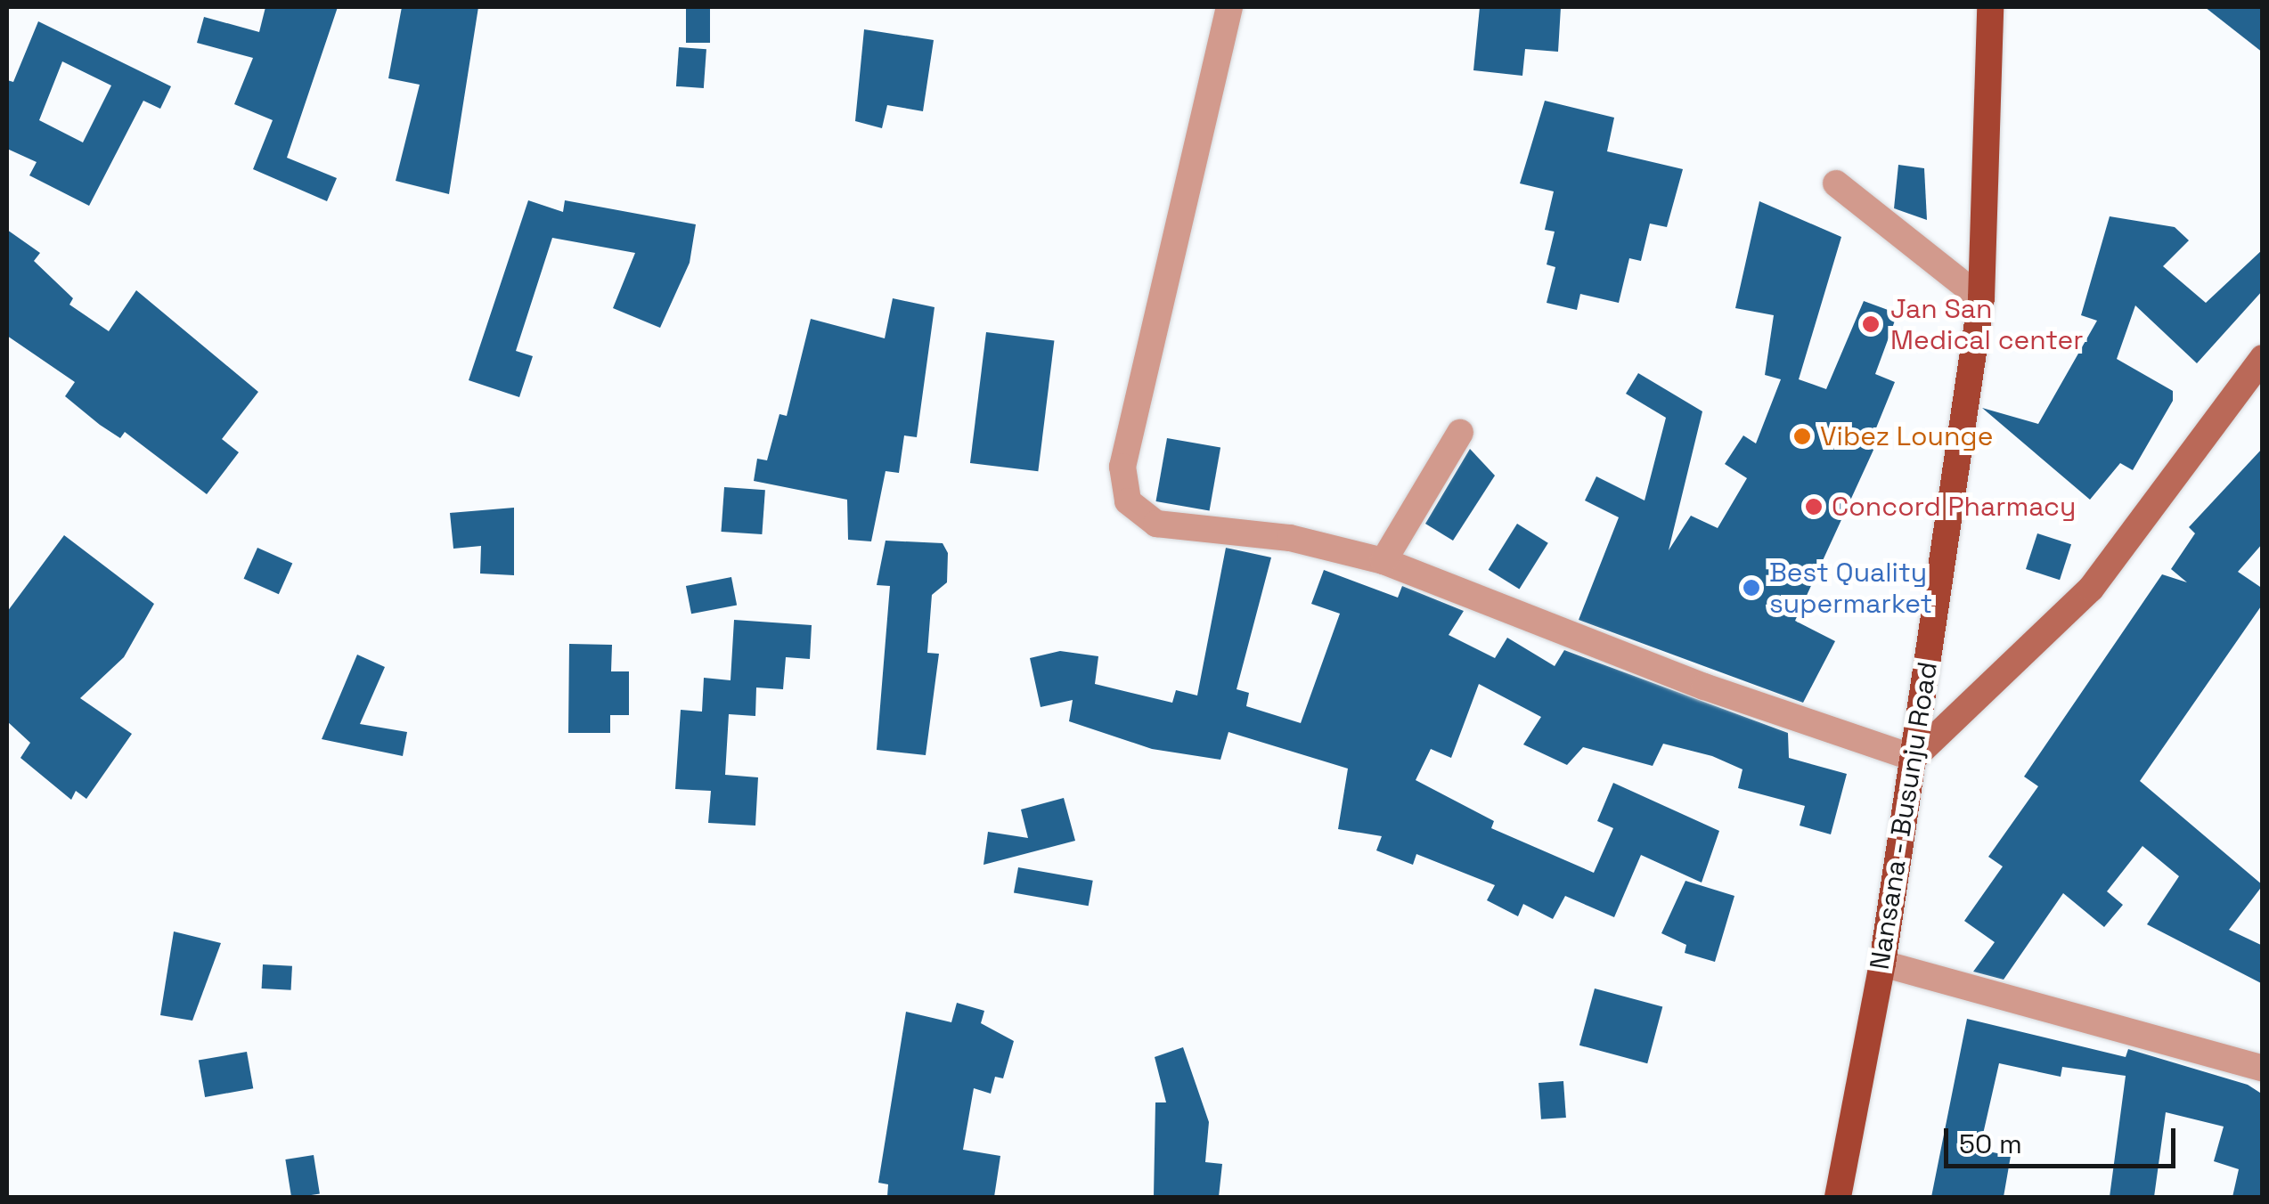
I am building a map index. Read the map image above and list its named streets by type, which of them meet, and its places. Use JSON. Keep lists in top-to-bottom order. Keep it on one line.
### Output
{"streets":{"main road":["Nansana - Busunju Road"]},"places":["Jan San Medical center","Vibez Lounge","Concord Pharmacy","Best Quality supermarket"],"scale_bar":"50 m"}
